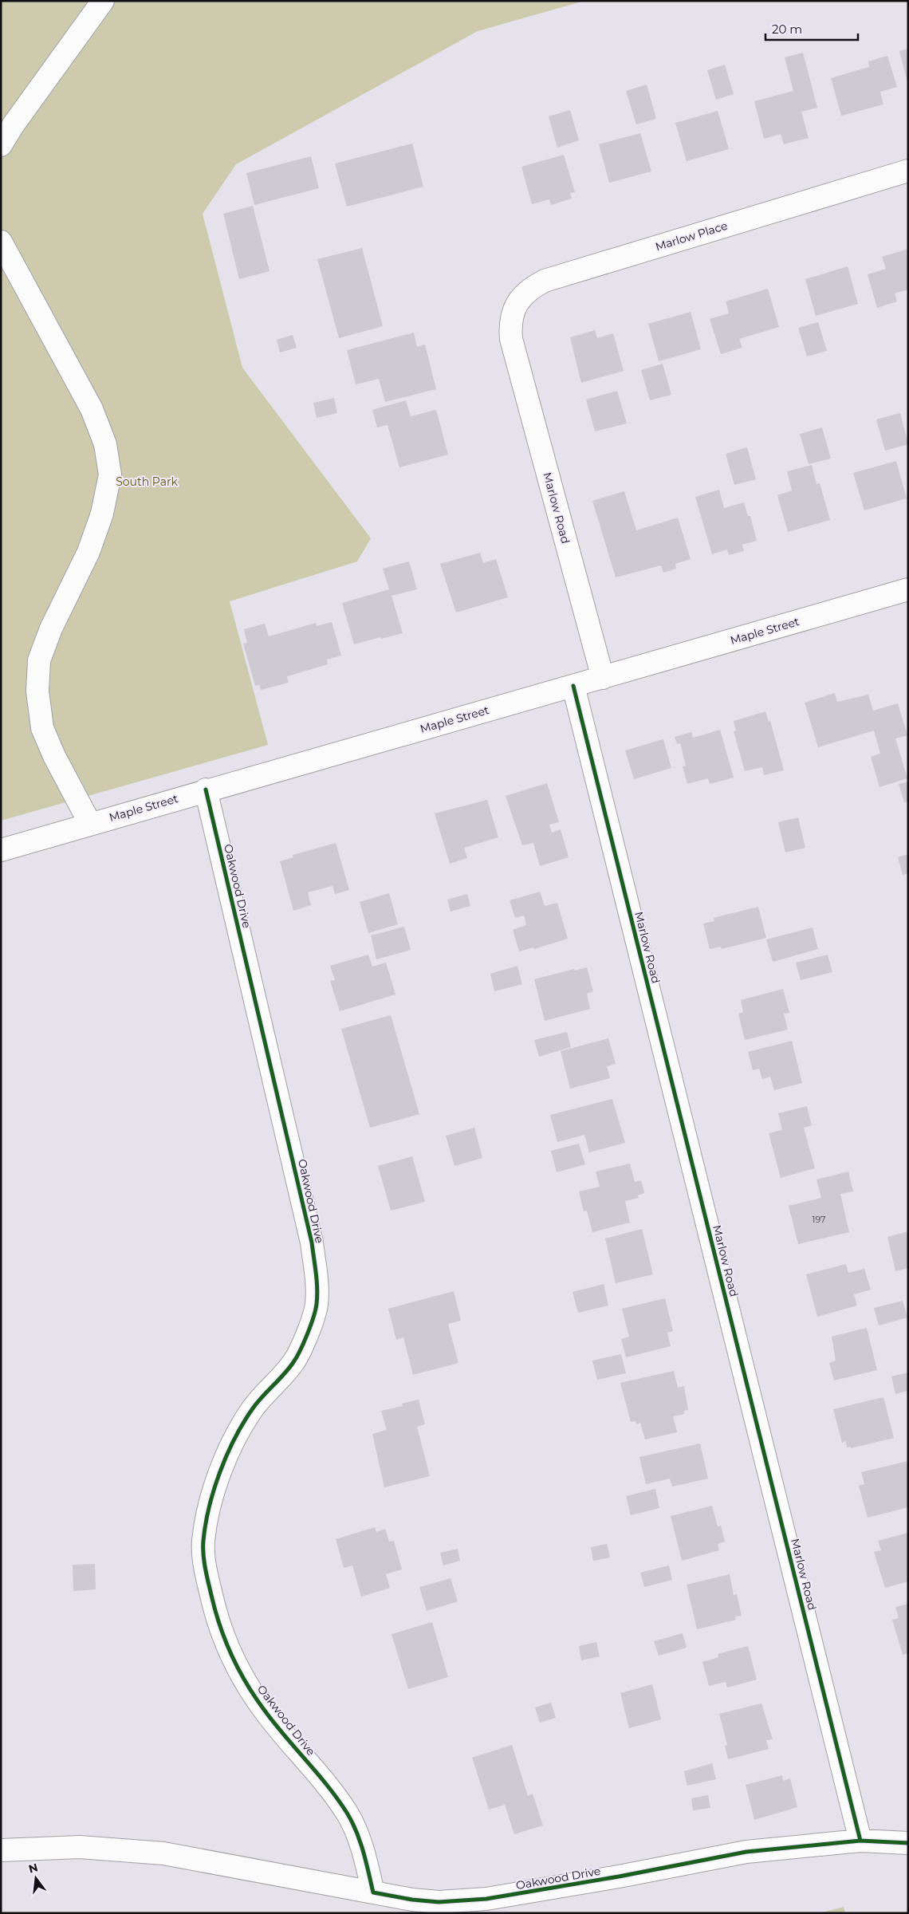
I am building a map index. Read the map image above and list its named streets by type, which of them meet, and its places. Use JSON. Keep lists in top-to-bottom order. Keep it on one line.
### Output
{"streets":{"street":["Marlow Place","Marlow Road","Maple Street","Oakwood Drive"]},"crossings":[["Marlow Place","Marlow Road"],["Marlow Road","Maple Street"],["Marlow Road","Oakwood Drive"],["Maple Street","Oakwood Drive"]],"parks":["South Park"],"house_numbers":["197"],"scale_bar":"20 m","north":"top"}
